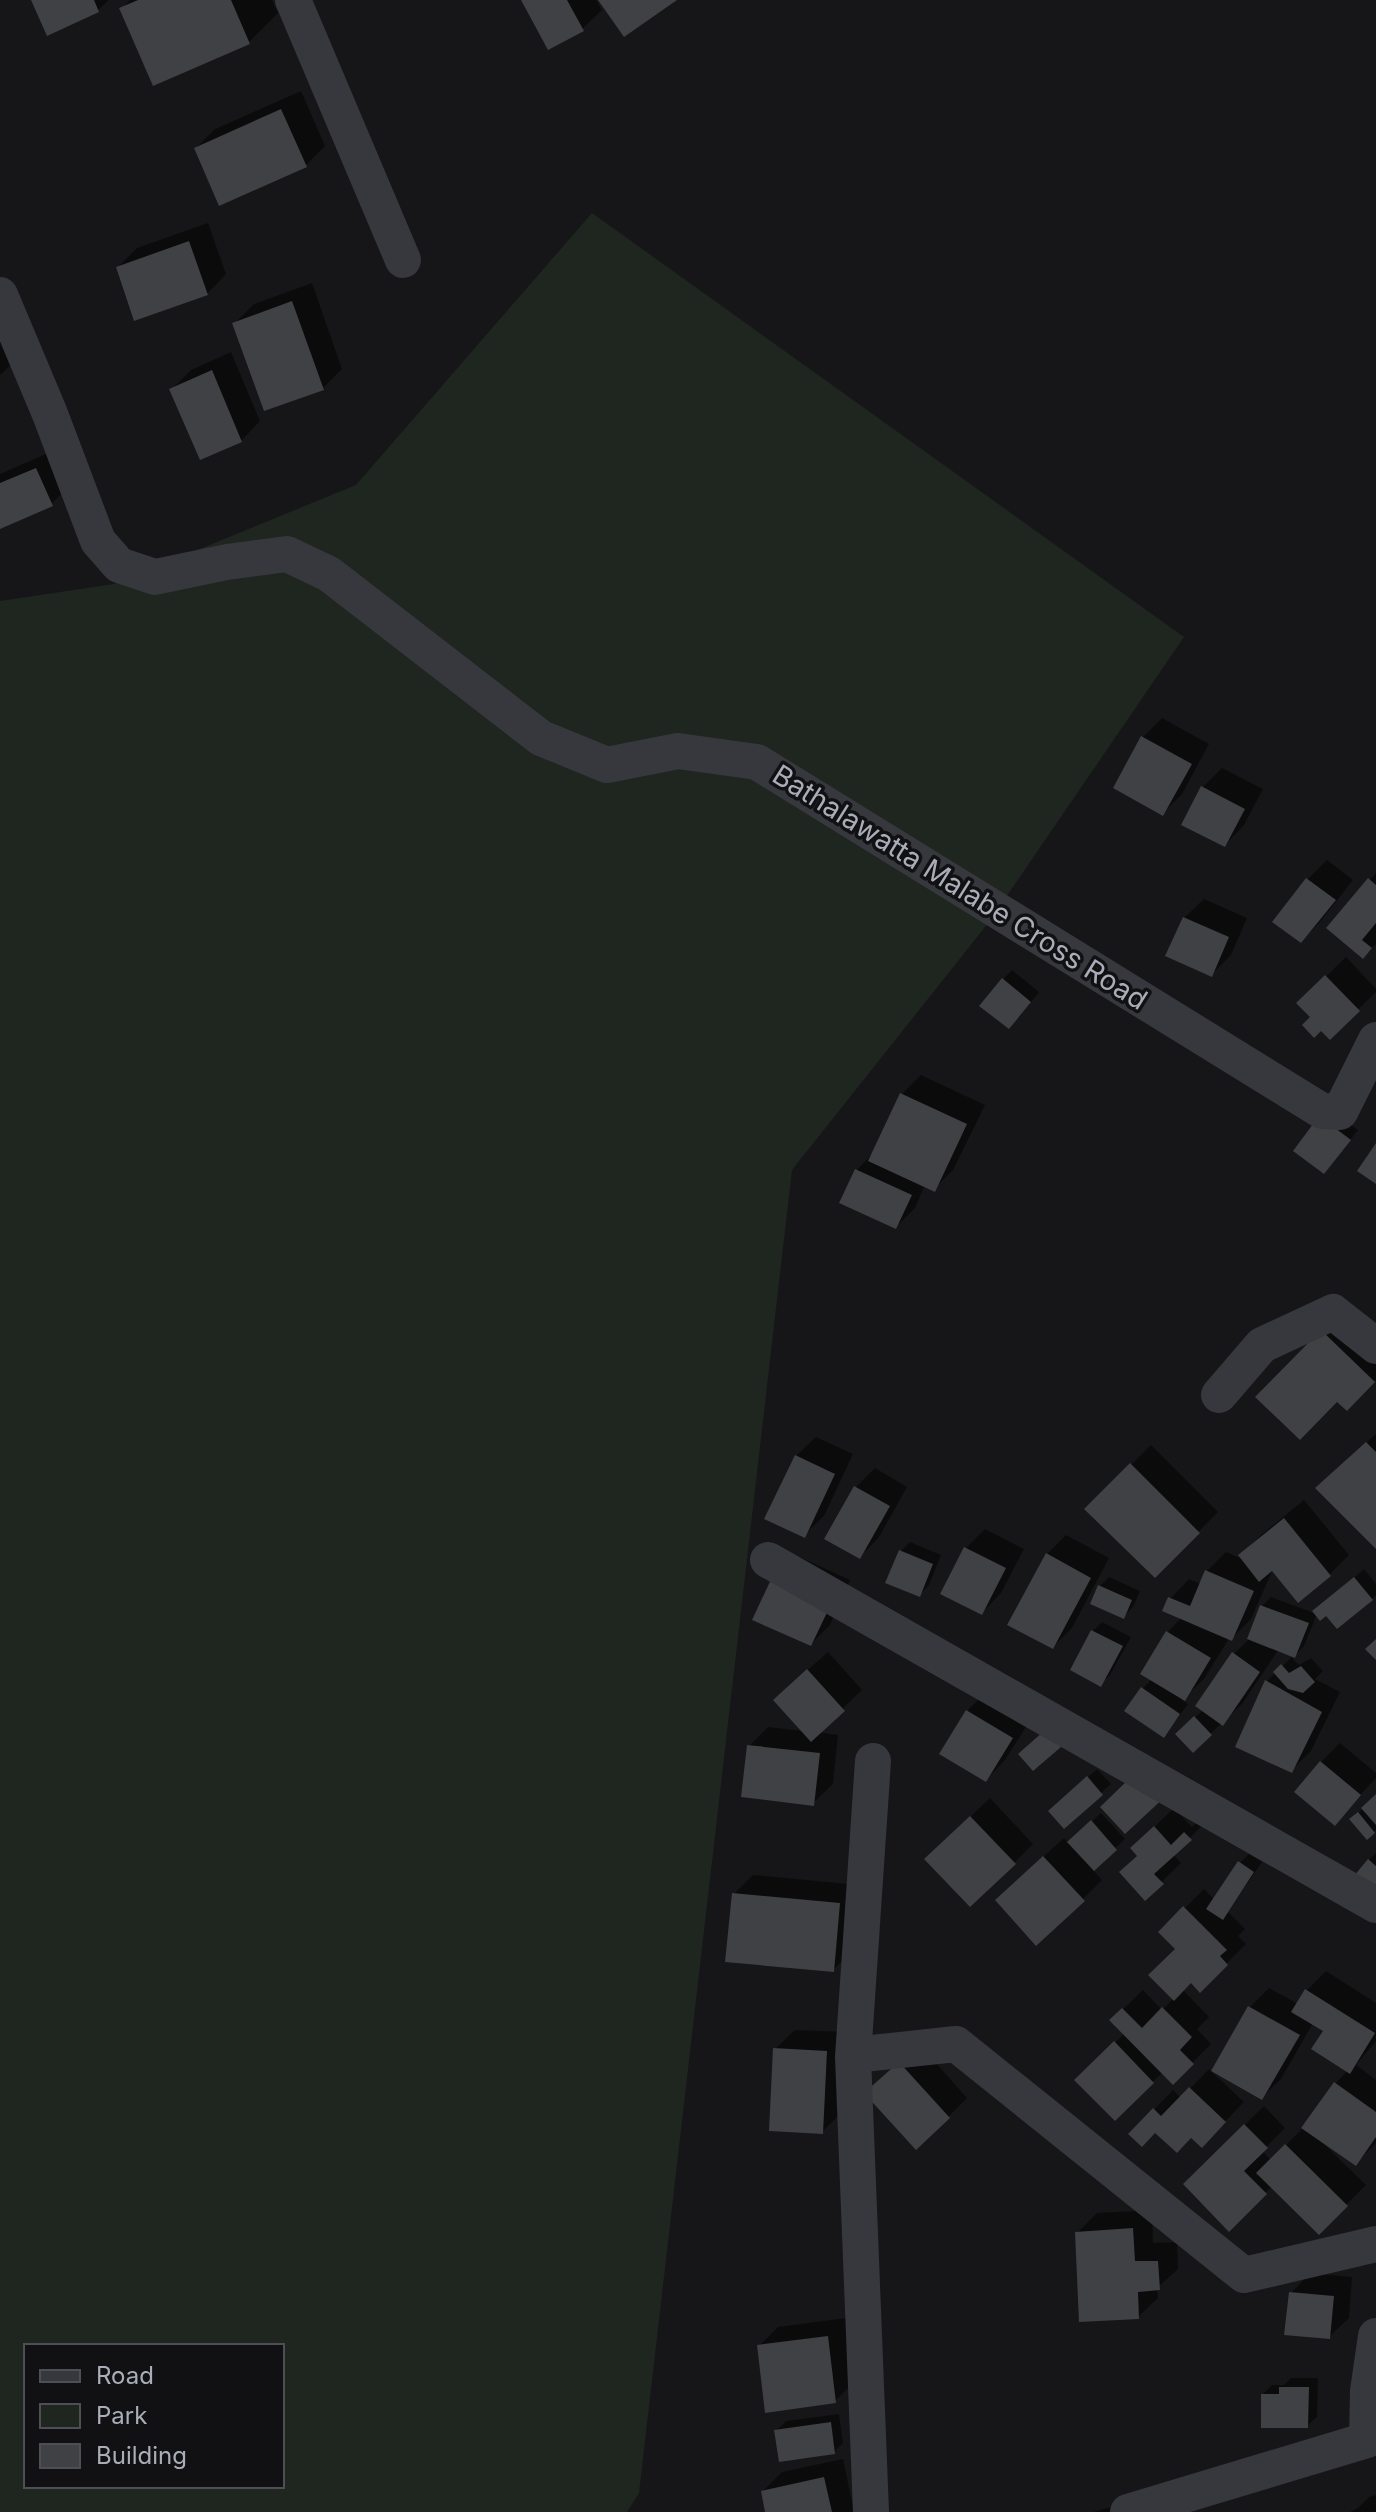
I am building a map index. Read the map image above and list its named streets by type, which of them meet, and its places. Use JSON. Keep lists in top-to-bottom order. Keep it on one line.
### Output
{"streets":{"street":["Bathalawatta Malabe Cross Road"]},"legend":["Road","Park","Building"]}
